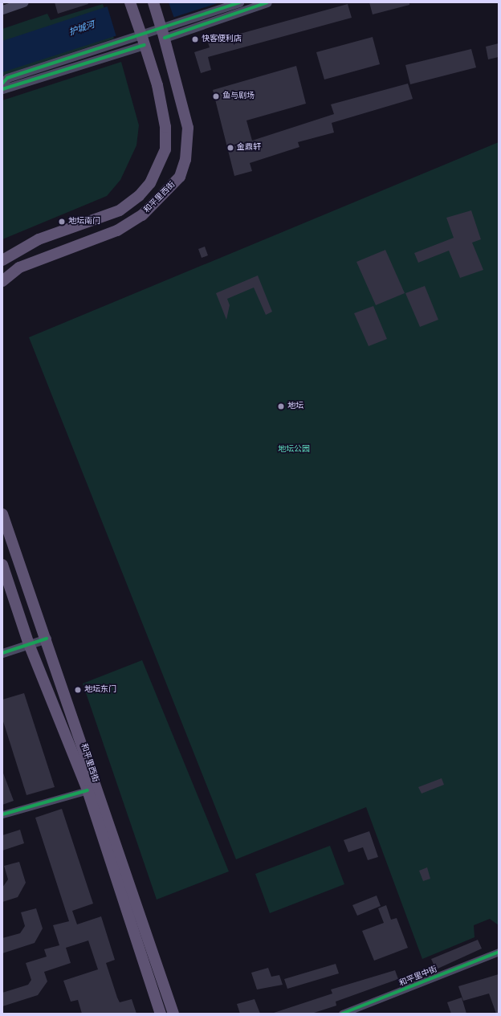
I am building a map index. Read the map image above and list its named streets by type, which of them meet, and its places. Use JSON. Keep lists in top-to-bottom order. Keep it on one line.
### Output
{"streets":{"main road":["和平里西街"],"street":["和平里中街"]},"water":["护城河"],"parks":["地坛公园"],"places":["快客便利店","鱼与剧场","金鼎轩","地坛南门","地坛","地坛东门"]}
